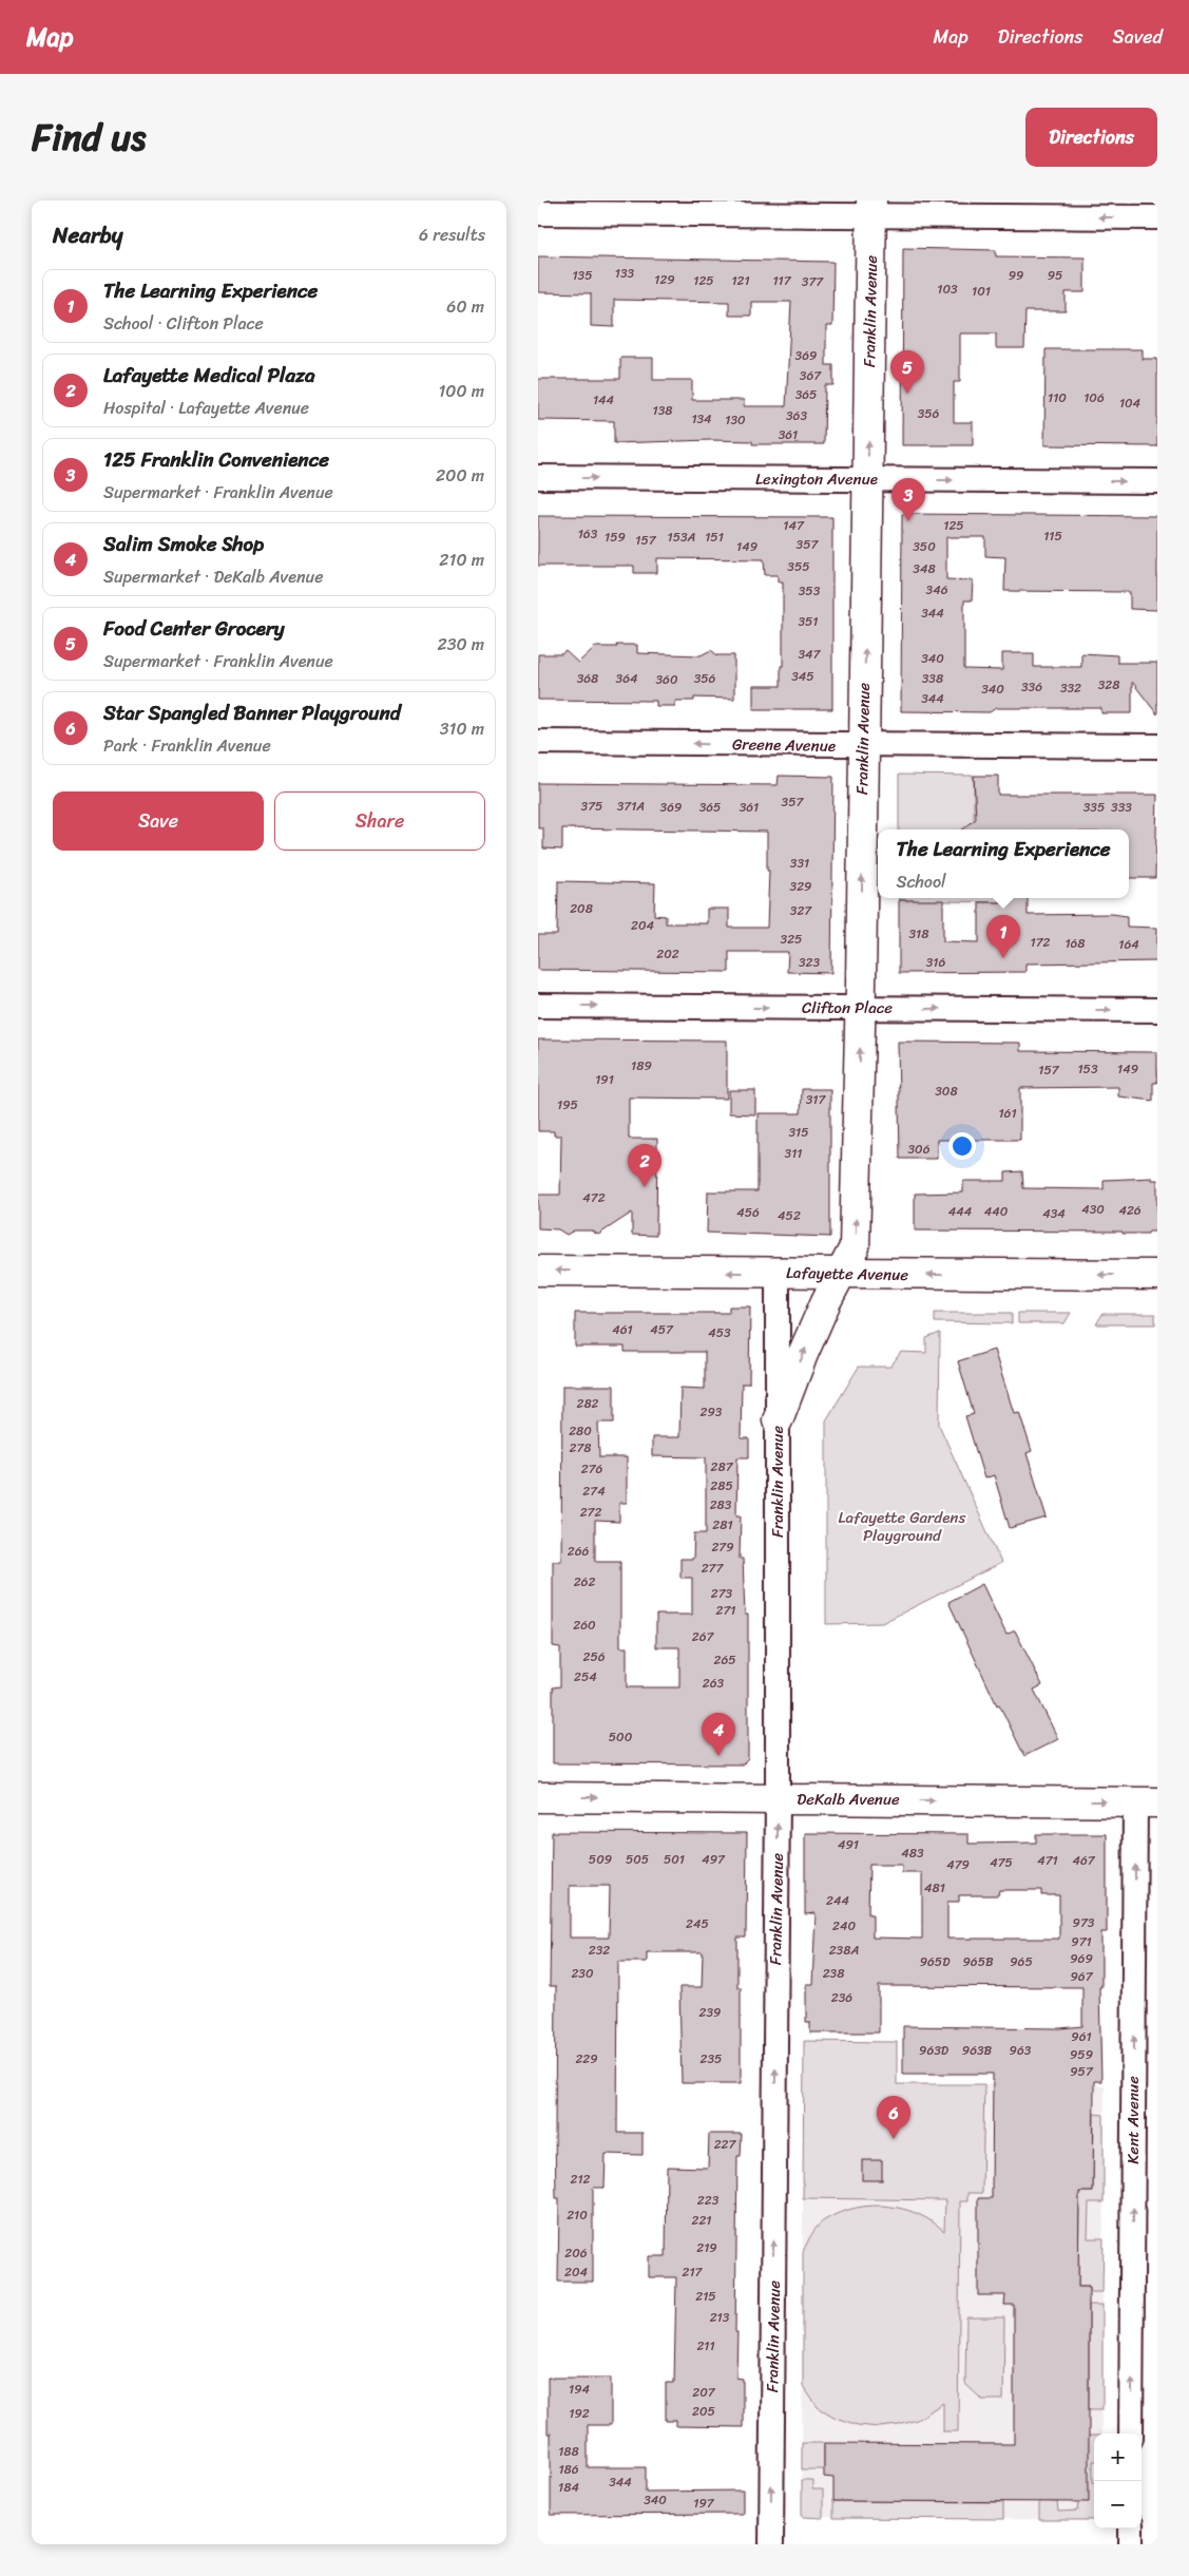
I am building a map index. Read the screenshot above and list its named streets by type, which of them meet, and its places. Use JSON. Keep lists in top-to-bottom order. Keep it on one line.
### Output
{"streets":{"street":["Franklin Avenue","Lexington Avenue","Greene Avenue","Clifton Place","Lafayette Avenue","DeKalb Avenue","Kent Avenue"]},"crossings":[["Franklin Avenue","Lexington Avenue"],["Franklin Avenue","Greene Avenue"],["Franklin Avenue","Clifton Place"],["Franklin Avenue","Lafayette Avenue"],["Franklin Avenue","DeKalb Avenue"],["DeKalb Avenue","Kent Avenue"]],"one_way":["Franklin Avenue","Lexington Avenue","Greene Avenue","Clifton Place","Lafayette Avenue","DeKalb Avenue","Kent Avenue"],"parks":["Lafayette Gardens Playground"],"house_numbers":["133","135","99","95","129","125","121","117","377","103","101","369","367","365","110","106","144","104","138","356","363","134","130","361","147","125","163","115","159","153A","151","157","357","149","350","355","348","346","353","344","351","347","340","345","368","364","356","338","360","328","336","332","340","344","357","375","371A","369","365","361","335","333","331","329","208","327","204","318","325","172","168","164","202","323","316","189","153","149","157","191","308","317","195","161","315","306","311","472","430","426","444","440","456","434","452","461","457","453","282","293","280","278","287","276","285","274","283","272","281","279","266","277","262","273","271","260","267","256","265","254","263","500","491","483","509","505","501","497","471","467","475","479","481","244","973","245","240","971","232","238A","969","965D","965B","965","230","238","967","236","239","961","963D","963B","963","959","229","235","957","227","212","223","210","221","219","206","204","217","215","213","211","194","207","205","192","188","186","344","184","340","197"],"page":{"header":"Map","nav":["Map","Directions","Saved"],"title":"Find us","buttons":["Directions",["Save","Share"]],"heading":["Nearby","6 results"],"list":[{"mark":"1","name":"The Learning Experience","note":"School · Clifton Place","value":"60 m"},{"mark":"2","name":"Lafayette Medical Plaza","note":"Hospital · Lafayette Avenue","value":"100 m"},{"mark":"3","name":"125 Franklin Convenience","note":"Supermarket · Franklin Avenue","value":"200 m"},{"mark":"4","name":"Salim Smoke Shop","note":"Supermarket · DeKalb Avenue","value":"210 m"},{"mark":"5","name":"Food Center Grocery","note":"Supermarket · Franklin Avenue","value":"230 m"},{"mark":"6","name":"Star Spangled Banner Playground","note":"Park · Franklin Avenue","value":"310 m"}],"pins":["5","3","1","2","4","6"],"popup":["The Learning Experience","School"],"map_buttons":["+","−"]}}
